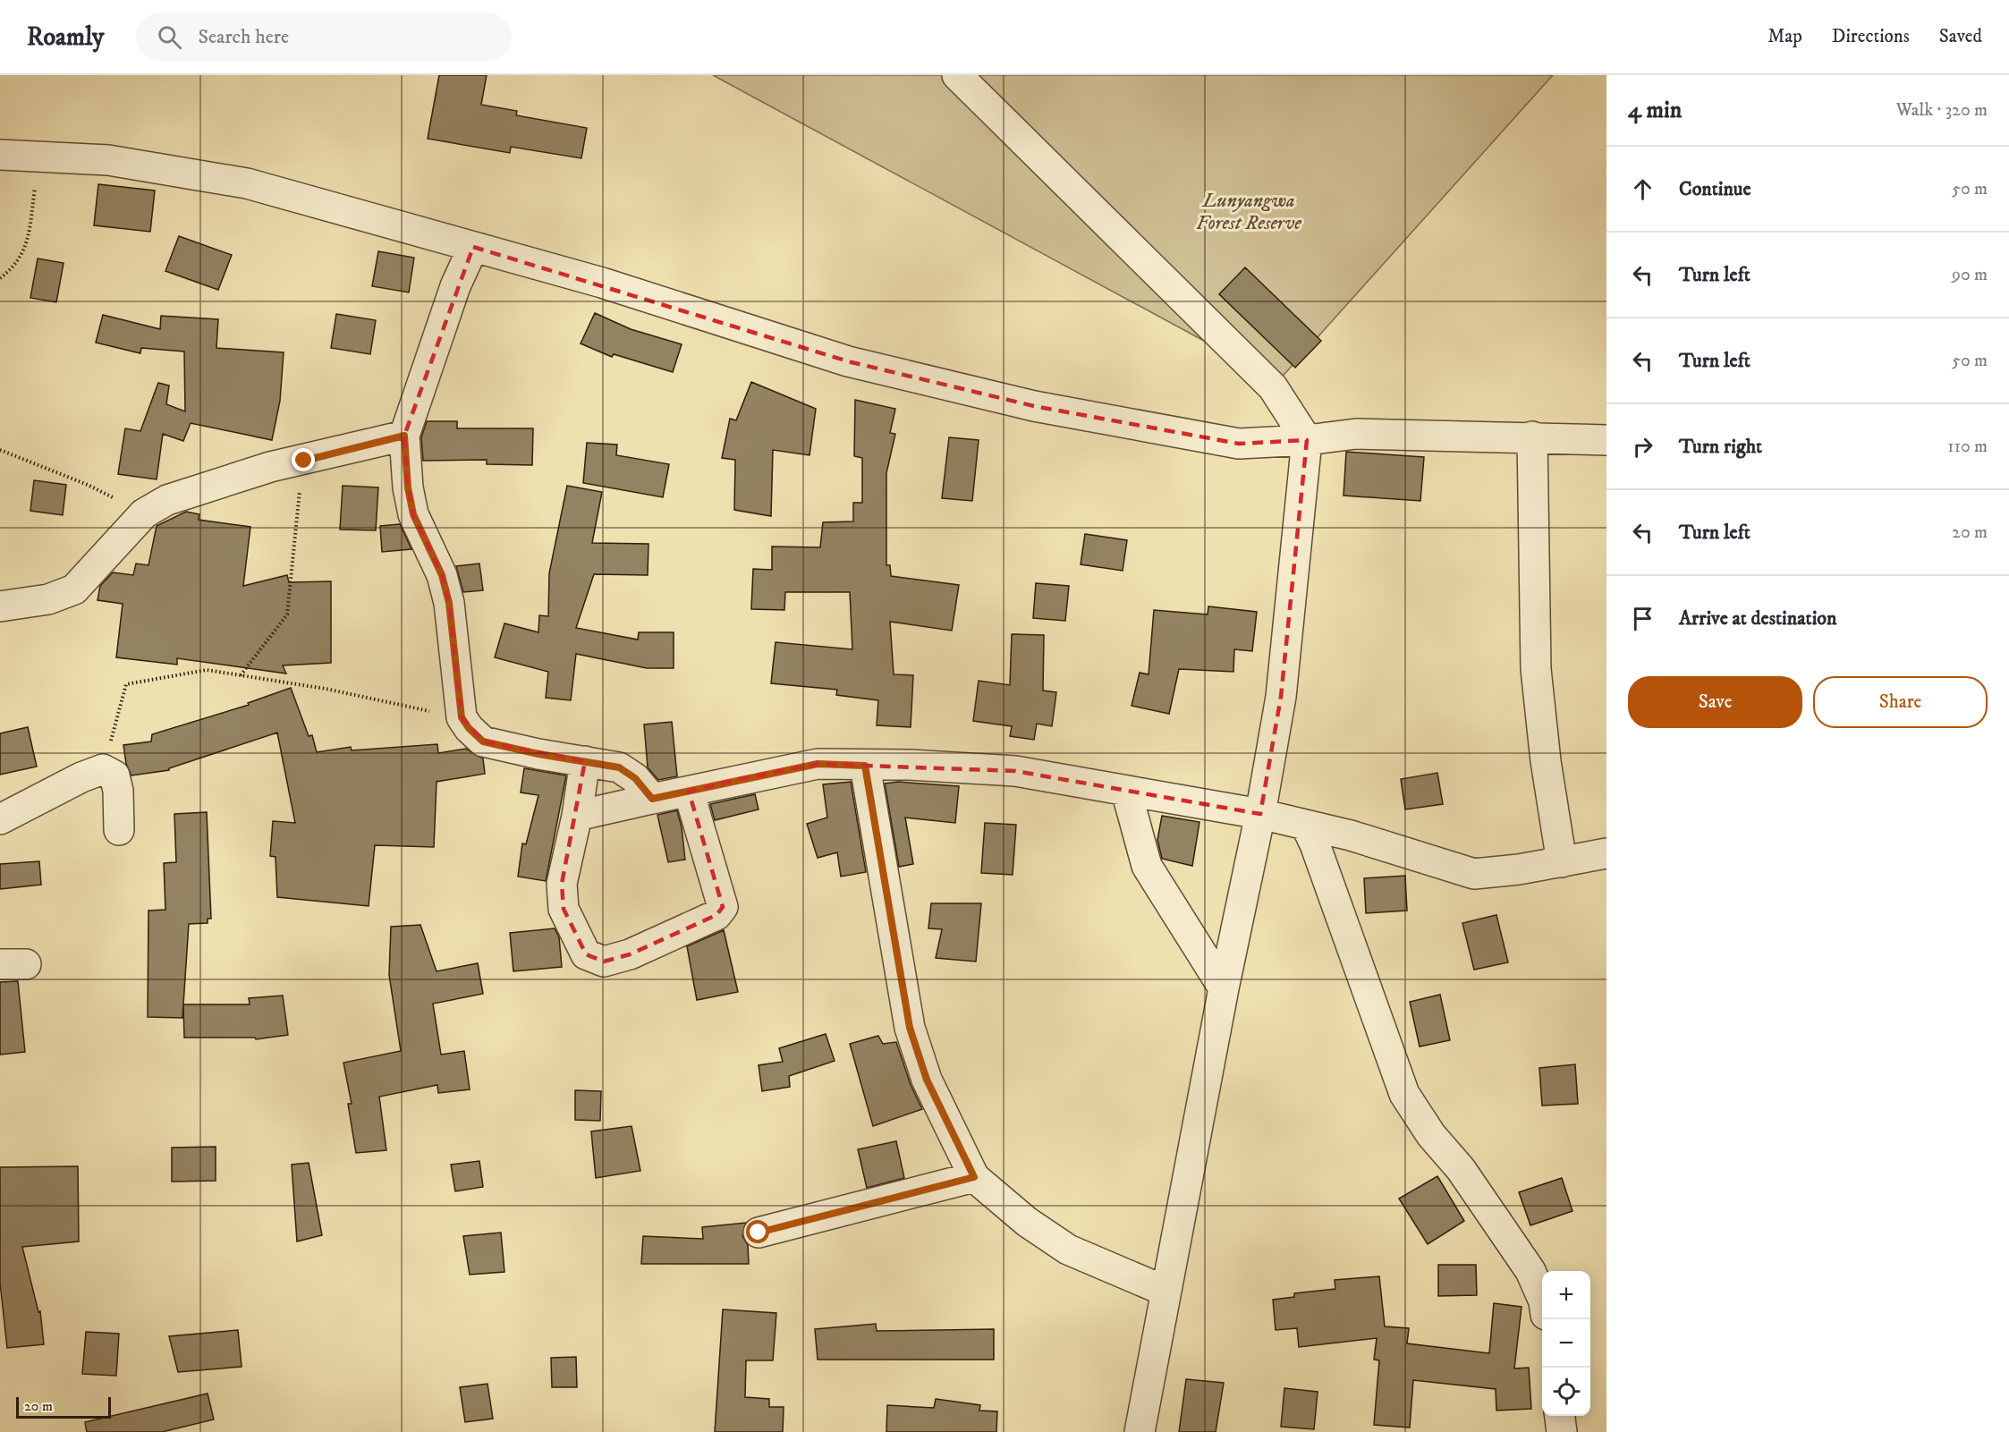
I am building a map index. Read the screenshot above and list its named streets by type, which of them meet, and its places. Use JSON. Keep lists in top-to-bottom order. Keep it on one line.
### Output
{"parks":["Lunyangwa Forest Reserve"],"scale_bar":"20 m","page":{"header":"Roamly","search":"Search here","nav":["Map","Directions","Saved"],"heading":["4 min","Walk · 320 m"],"list":[["Continue","50 m"],["Turn left","90 m"],["Turn left","50 m"],["Turn right","110 m"],["Turn left","20 m"],"Arrive at destination"],"buttons":["Save","Share"],"map_buttons":["+","−"],"scale":"20 m"}}
